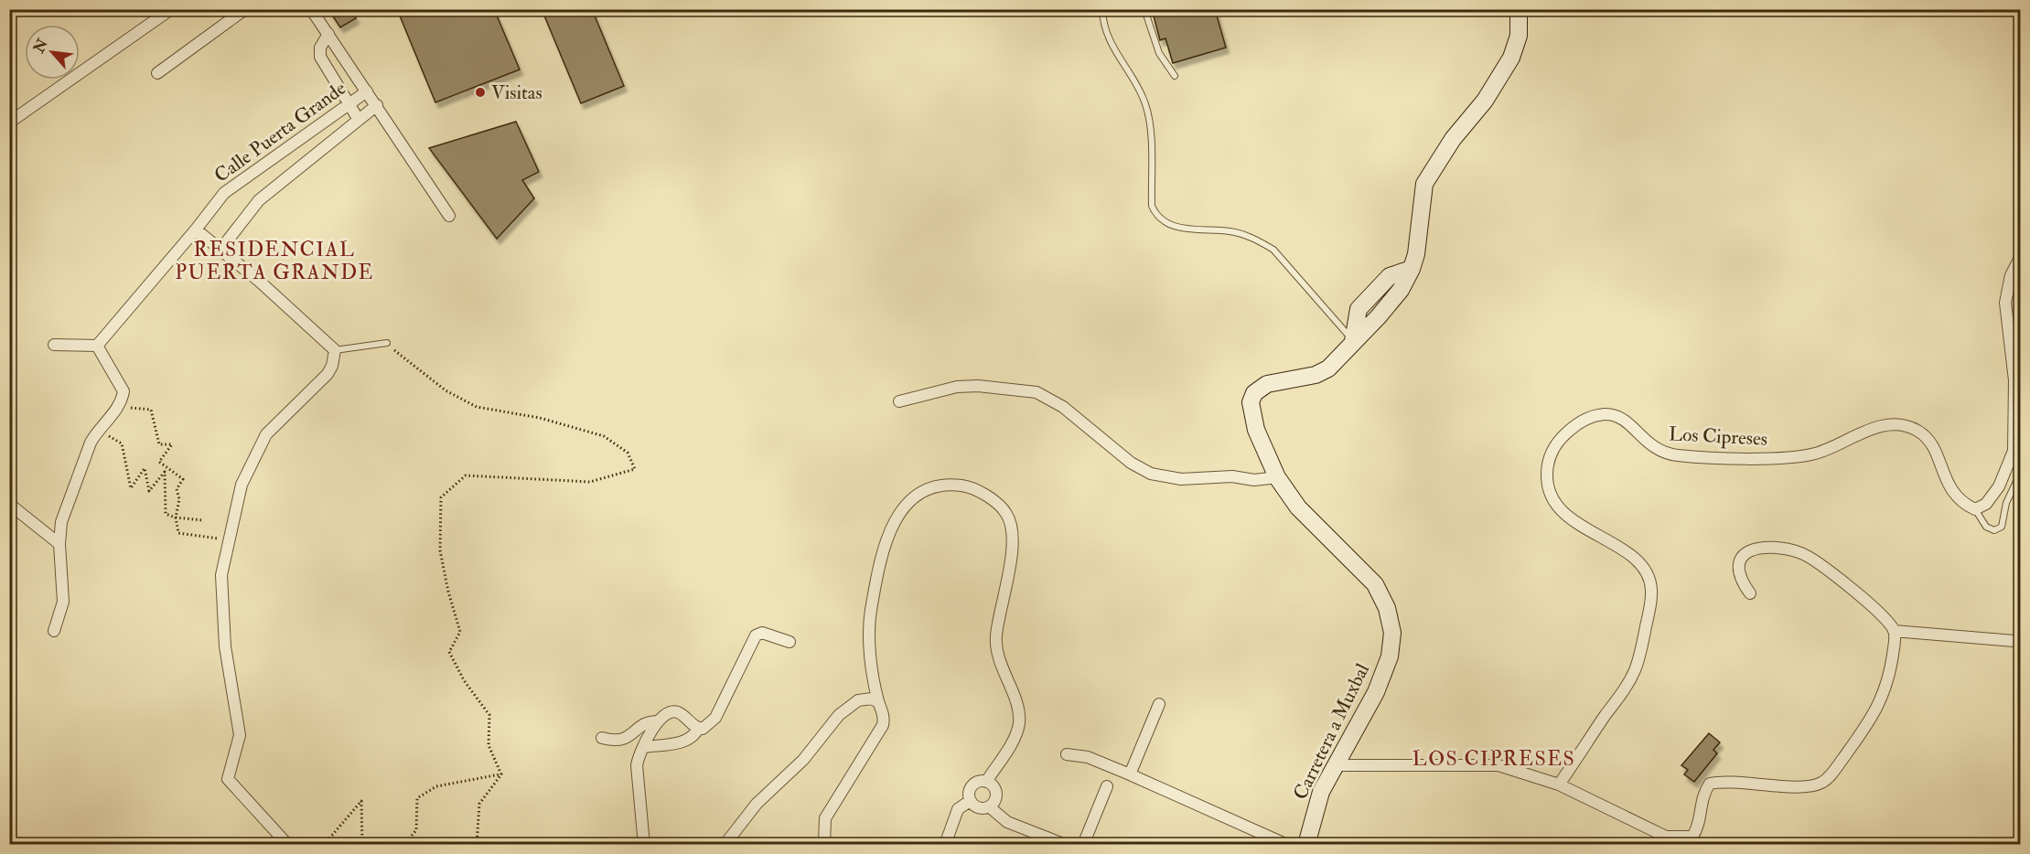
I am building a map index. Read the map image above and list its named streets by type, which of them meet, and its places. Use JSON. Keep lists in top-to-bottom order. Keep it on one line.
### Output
{"streets":{"street":["Calle Puerta Grande","Los Cipreses","Carretera a Muxbal"]},"districts":["RESIDENCIAL PUERTA GRANDE","LOS CIPRESES"],"places":["Visitas"],"north":"top left"}
